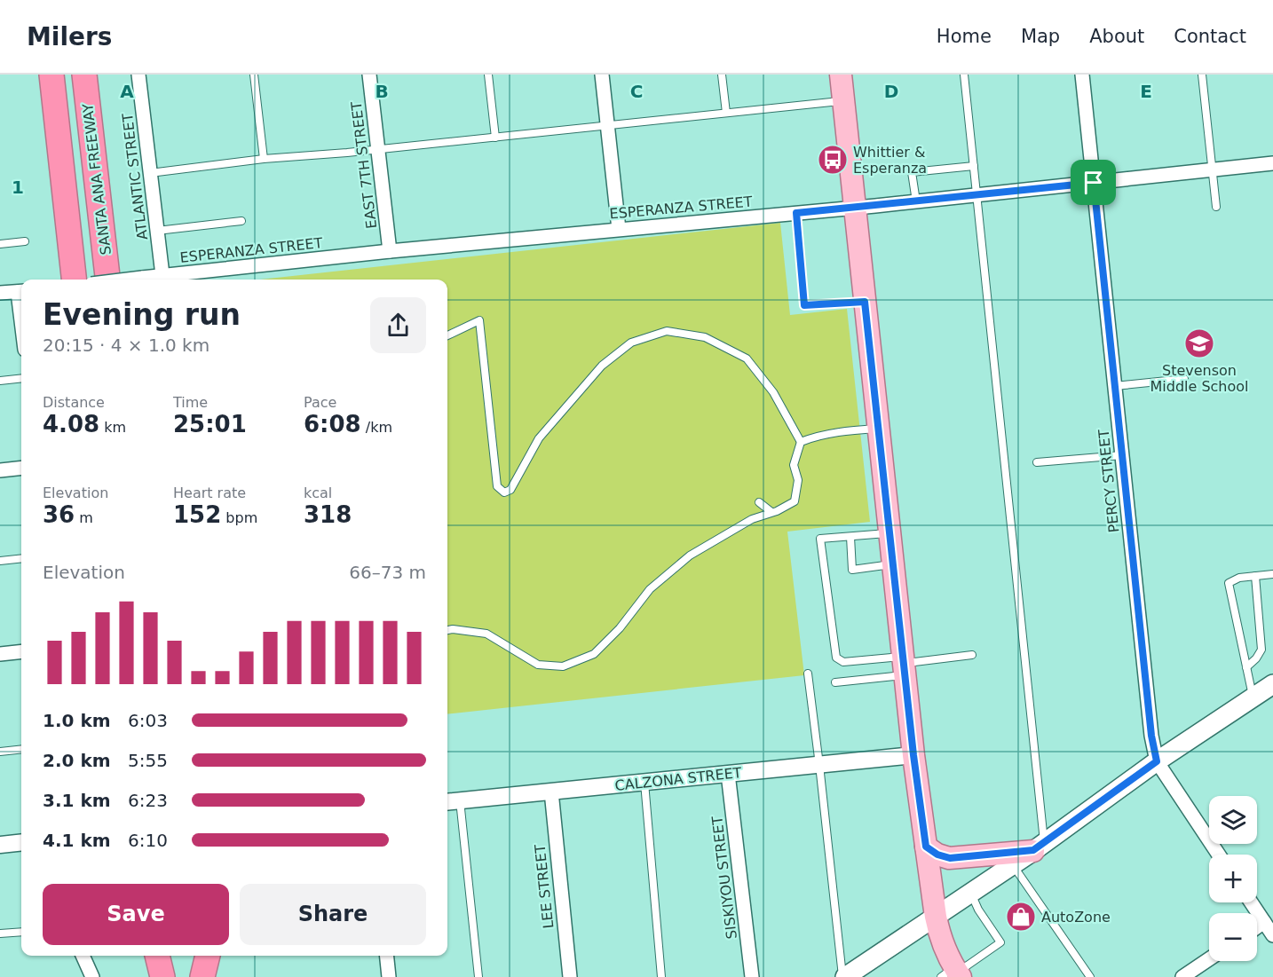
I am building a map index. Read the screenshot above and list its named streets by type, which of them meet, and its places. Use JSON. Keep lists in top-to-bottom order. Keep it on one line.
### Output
{"streets":{"highway":["SANTA ANA FREEWAY"],"street":["EAST 7TH STREET","ATLANTIC STREET","ESPERANZA STREET","PERCY STREET","CALZONA STREET","SISKIYOU STREET","LEE STREET"]},"crossings":[["EAST 7TH STREET","ESPERANZA STREET"],["ATLANTIC STREET","ESPERANZA STREET"],["ESPERANZA STREET","PERCY STREET"],["CALZONA STREET","SISKIYOU STREET"],["CALZONA STREET","LEE STREET"]],"places":{"bus stop":["Whittier & Esperanza"],"school or university":["Stevenson Middle School"],"shop":["AutoZone"]},"page":{"header":"Milers","nav":["Home","Map","About","Contact"],"heading":["Evening run","20:15 · 4 × 1.0 km"],"stats":[["Distance","4.08 km"],["Time","25:01"],["Pace","6:08 /km"],["Elevation","36 m"],["Heart rate","152 bpm"],["kcal","318"]],"chart":["Elevation","66–73 m"],"list":[{"name":"1.0 km","note":"6:03"},{"name":"2.0 km","note":"5:55"},{"name":"3.1 km","note":"6:23"},{"name":"4.1 km","note":"6:10"}],"map_buttons":["+","−"],"buttons":["Save","Share"]},"grid":{"columns":["A","B","C","D","E"],"rows":["1"]}}
